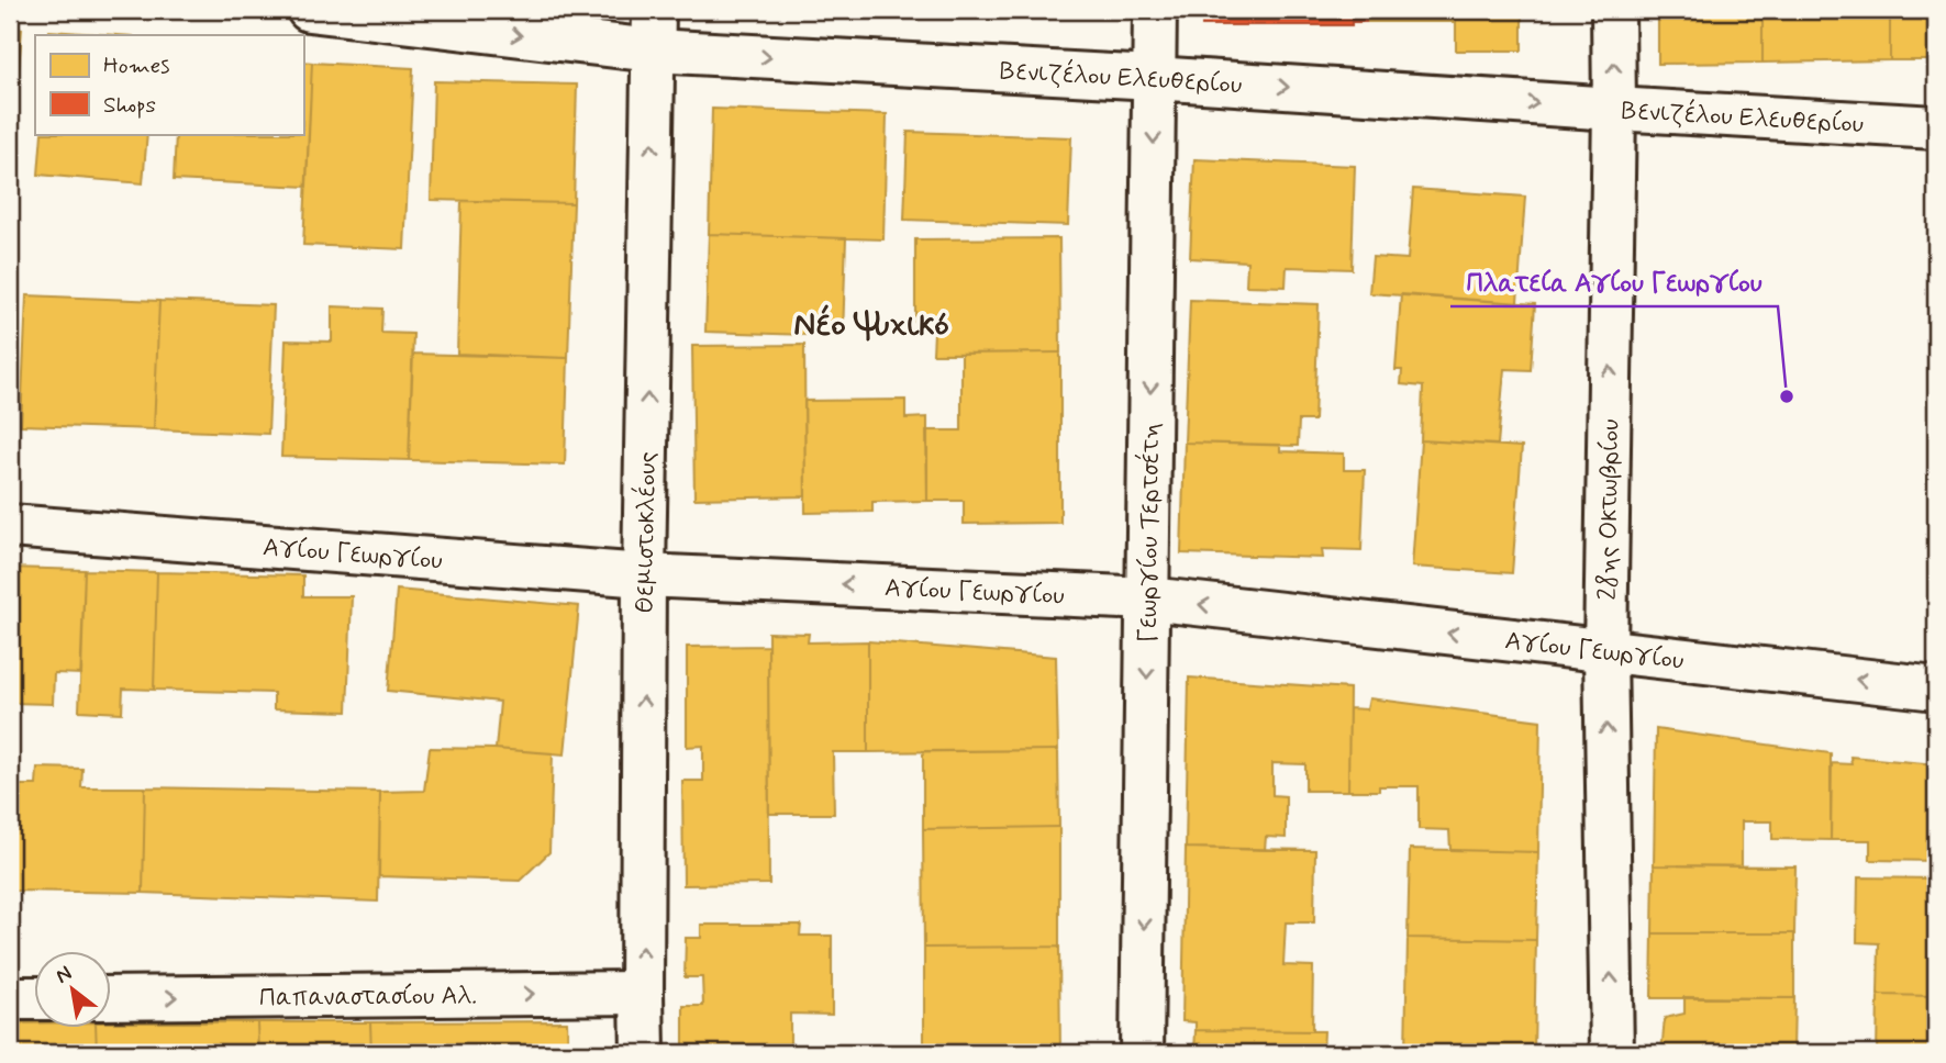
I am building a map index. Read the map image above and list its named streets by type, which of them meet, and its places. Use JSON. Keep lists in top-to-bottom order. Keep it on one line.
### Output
{"streets":{"street":["Βενιζέλου Ελευθερίου","28ης Οκτωβρίου","Θεμιστοκλέους","Γεωργίου Τερτσέτη","Αγίου Γεωργίου","Παπαναστασίου Αλ."]},"crossings":[["Βενιζέλου Ελευθερίου","28ης Οκτωβρίου"],["Βενιζέλου Ελευθερίου","Θεμιστοκλέους"],["Βενιζέλου Ελευθερίου","Γεωργίου Τερτσέτη"],["28ης Οκτωβρίου","Αγίου Γεωργίου"],["Θεμιστοκλέους","Αγίου Γεωργίου"],["Θεμιστοκλέους","Παπαναστασίου Αλ."],["Γεωργίου Τερτσέτη","Αγίου Γεωργίου"]],"one_way":["Βενιζέλου Ελευθερίου","28ης Οκτωβρίου","Θεμιστοκλέους","Γεωργίου Τερτσέτη","Αγίου Γεωργίου","Παπαναστασίου Αλ."],"districts":["Νέο Ψυχικό"],"places":["Πλατεία Αγίου Γεωργίου"],"legend":["Homes","Shops"],"north":"top left"}
